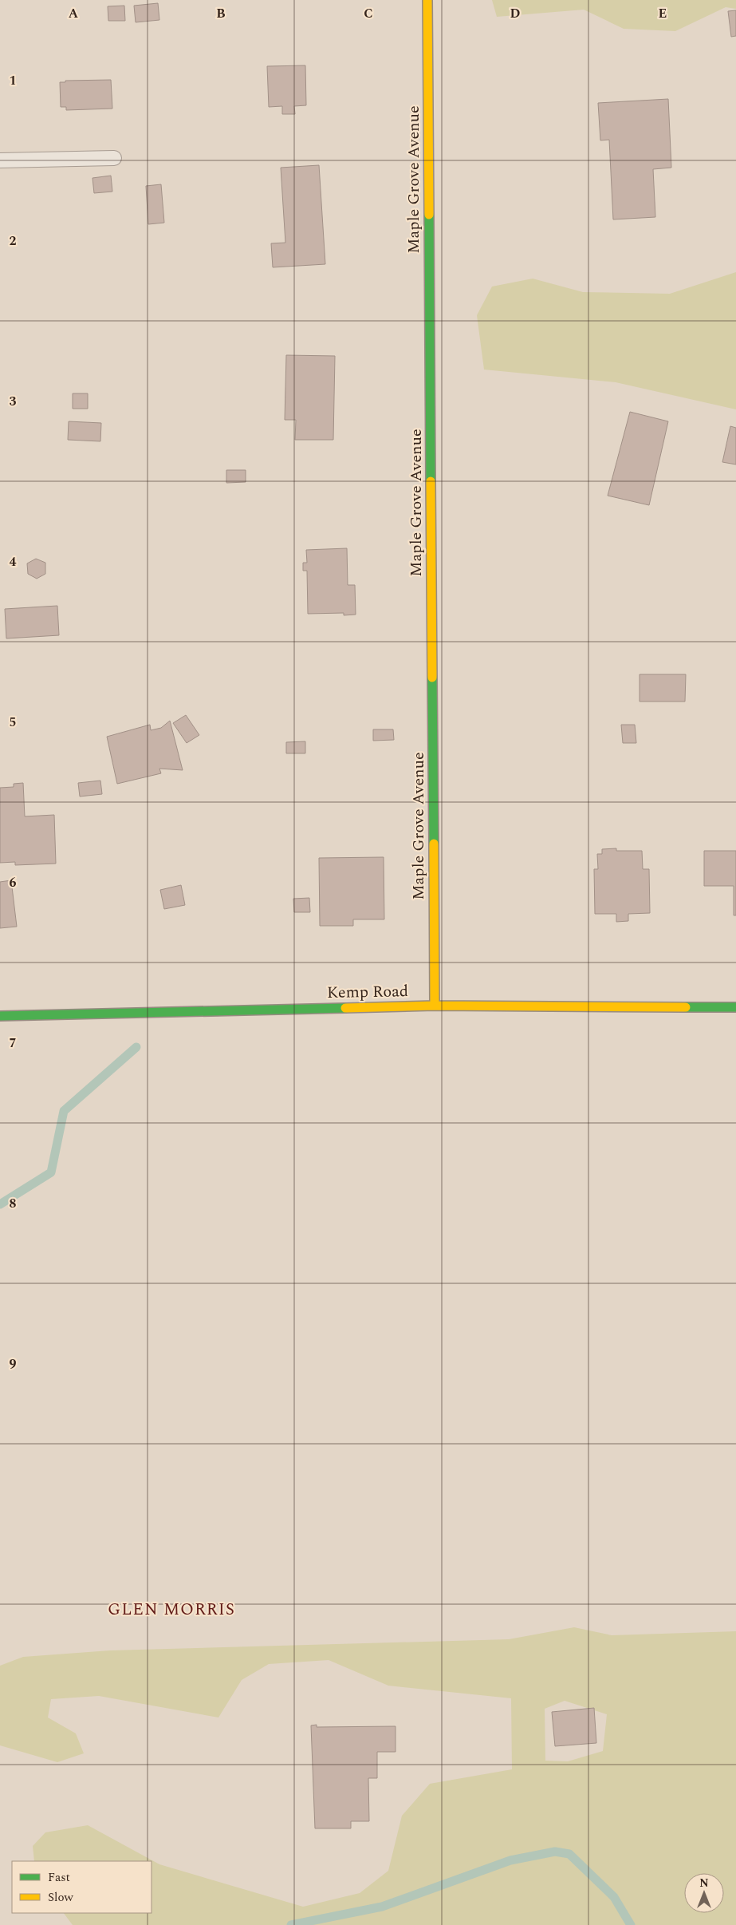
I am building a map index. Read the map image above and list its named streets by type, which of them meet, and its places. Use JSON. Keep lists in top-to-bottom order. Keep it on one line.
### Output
{"streets":{"street":["Maple Grove Avenue","Kemp Road"]},"crossings":[["Maple Grove Avenue","Kemp Road"]],"districts":["GLEN MORRIS"],"legend":["Fast","Slow"],"north":"top","grid":{"columns":["A","B","C","D","E"],"rows":["1","2","3","4","5","6","7","8","9"]}}
